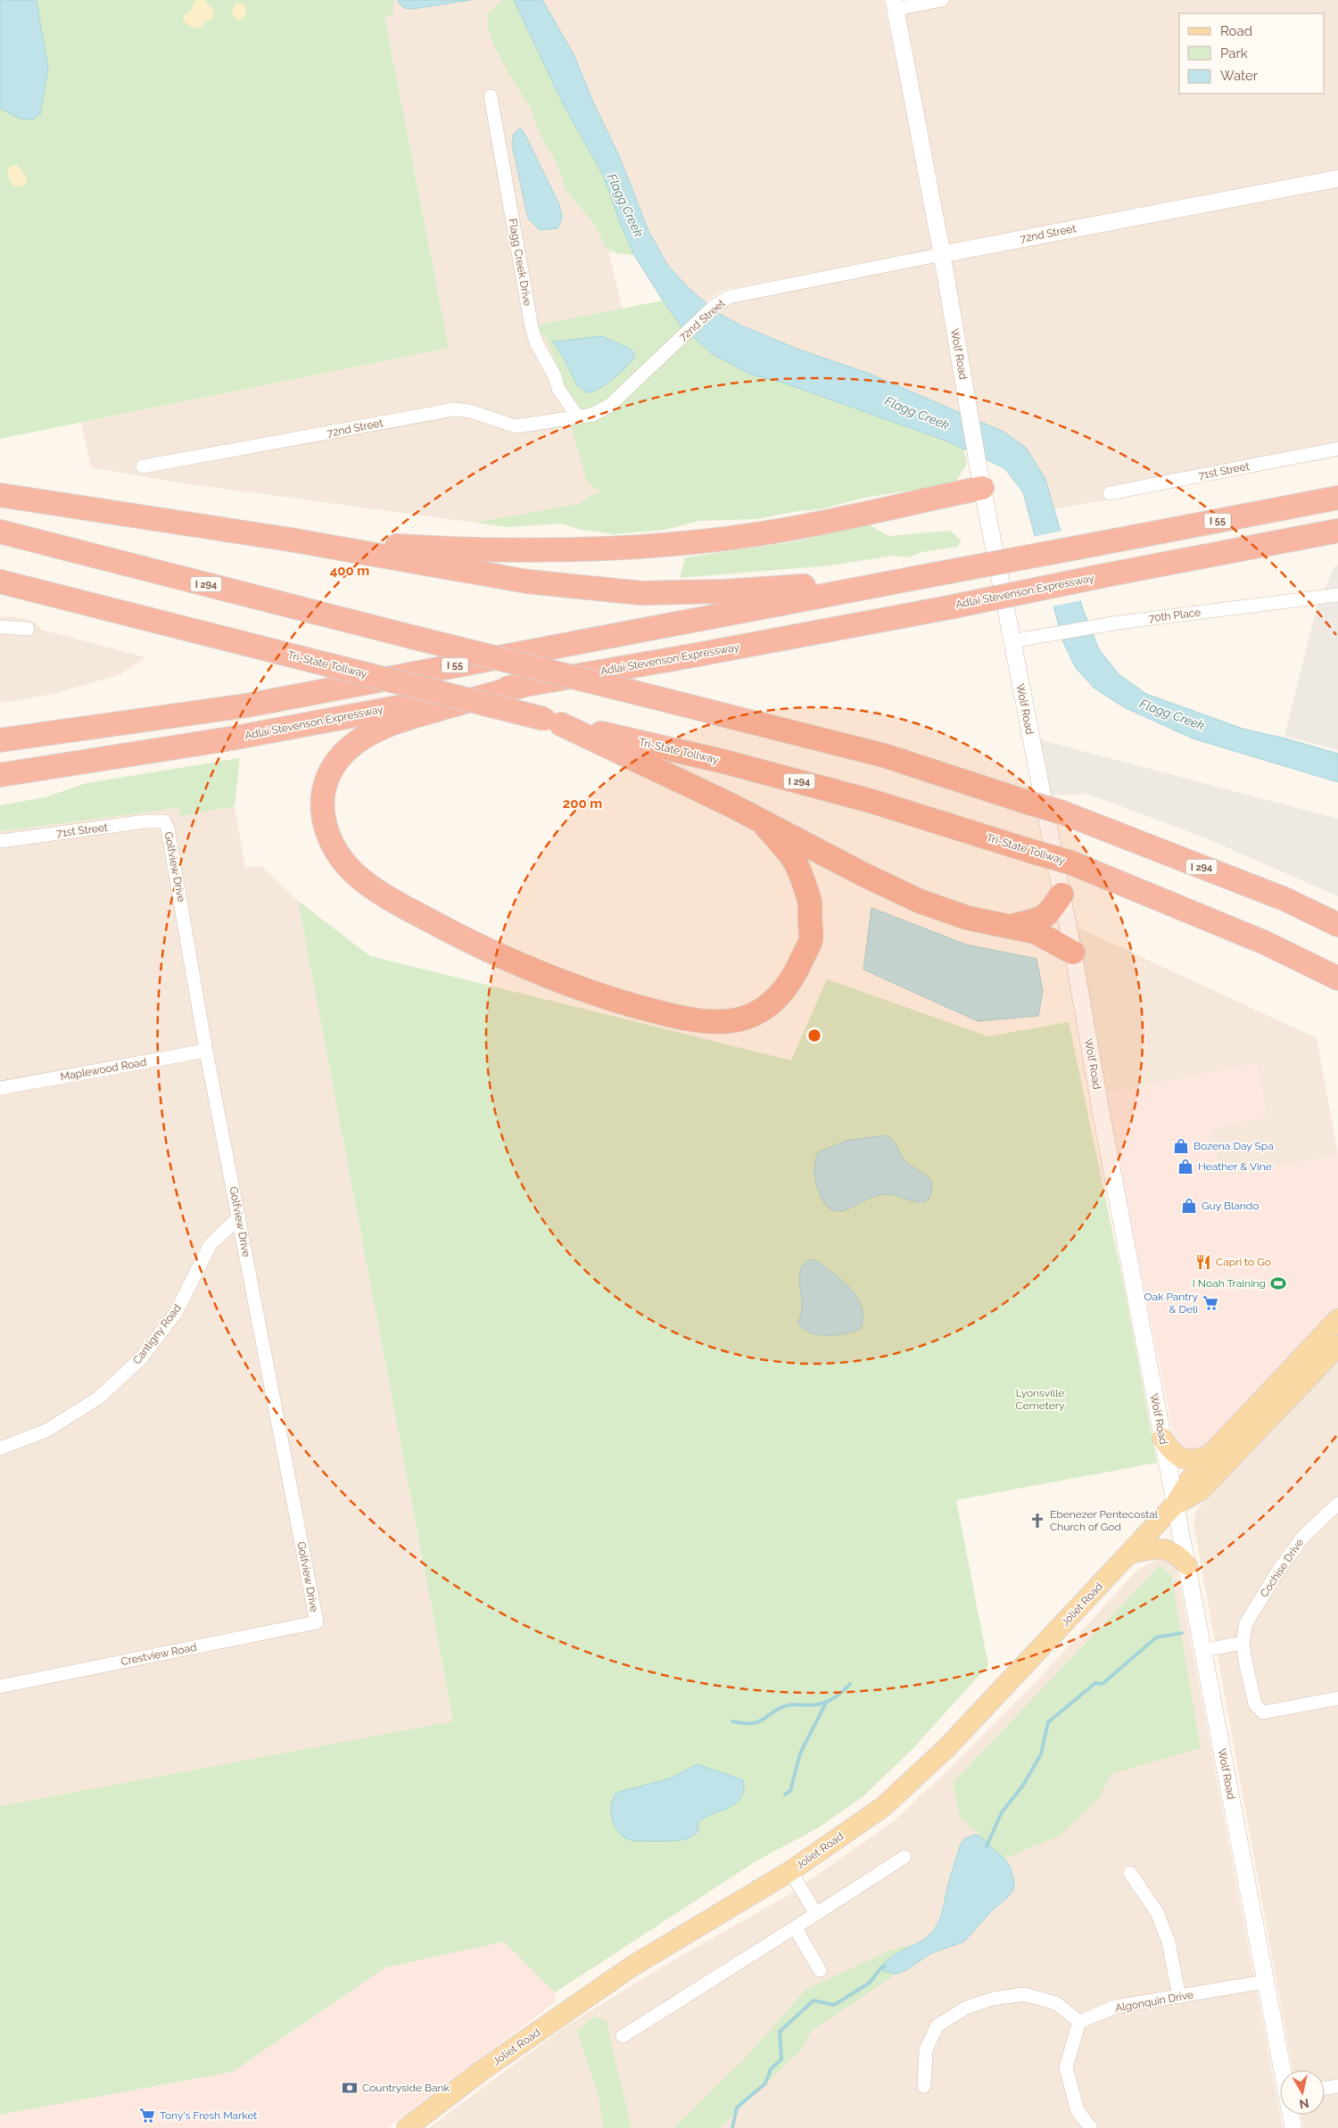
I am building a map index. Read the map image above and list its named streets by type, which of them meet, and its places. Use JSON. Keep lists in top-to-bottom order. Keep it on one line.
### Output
{"streets":{"highway":["I 55","I 294","Adlai Stevenson Expressway","Tri-State Tollway"],"main road":["Joliet Road"],"street":["72nd Street","Flagg Creek Drive","Wolf Road","71st Street","70th Place","Golfview Drive","Maplewood Road","Cantigny Road","Cochise Drive","Crestview Road","Algonquin Drive"]},"crossings":[["72nd Street","Flagg Creek Drive"],["72nd Street","Wolf Road"],["Wolf Road","70th Place"],["Wolf Road","Joliet Road"],["Wolf Road","Algonquin Drive"],["71st Street","Golfview Drive"],["Golfview Drive","Maplewood Road"],["Golfview Drive","Cantigny Road"],["Golfview Drive","Crestview Road"]],"water":["Flagg Creek"],"parks":["Lyonsville Cemetery"],"places":{"shop":["Bozena Day Spa","Heather & Vine","Guy Blando"],"restaurant":["Capri to Go"],"sports":["I Noah Training"],"supermarket":["Oak Pantry & Deli","Tony's Fresh Market"],"church":["Ebenezer Pentecostal Church of God"],"bank":["Countryside Bank"]},"legend":["Road","Park","Water"],"north":"bottom","rings":["400 m","200 m"]}
